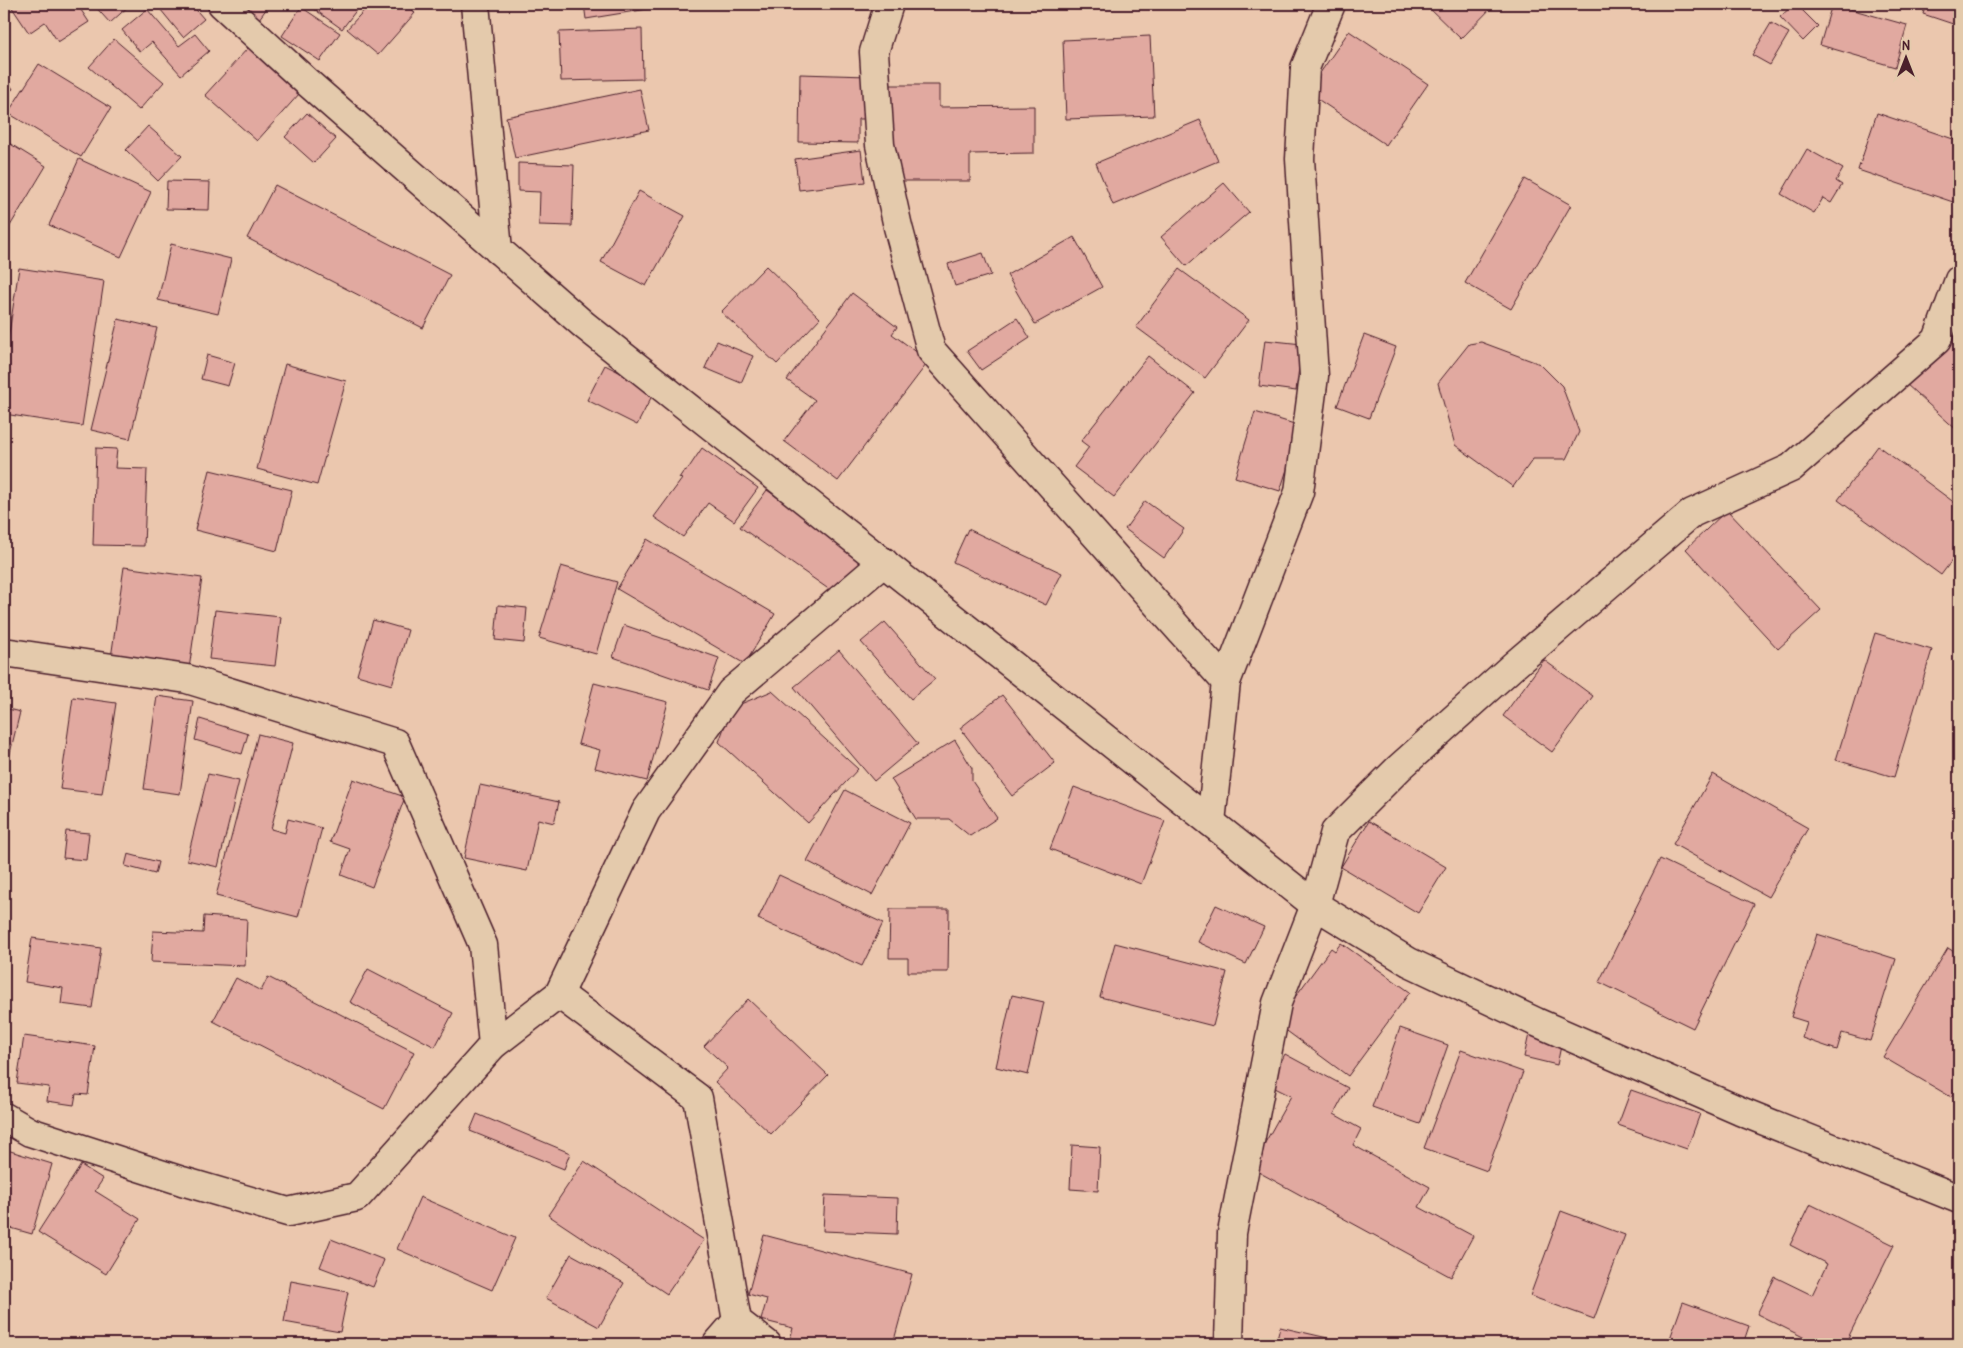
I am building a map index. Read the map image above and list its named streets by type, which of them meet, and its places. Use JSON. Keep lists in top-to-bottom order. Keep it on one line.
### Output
{"north":"top"}
